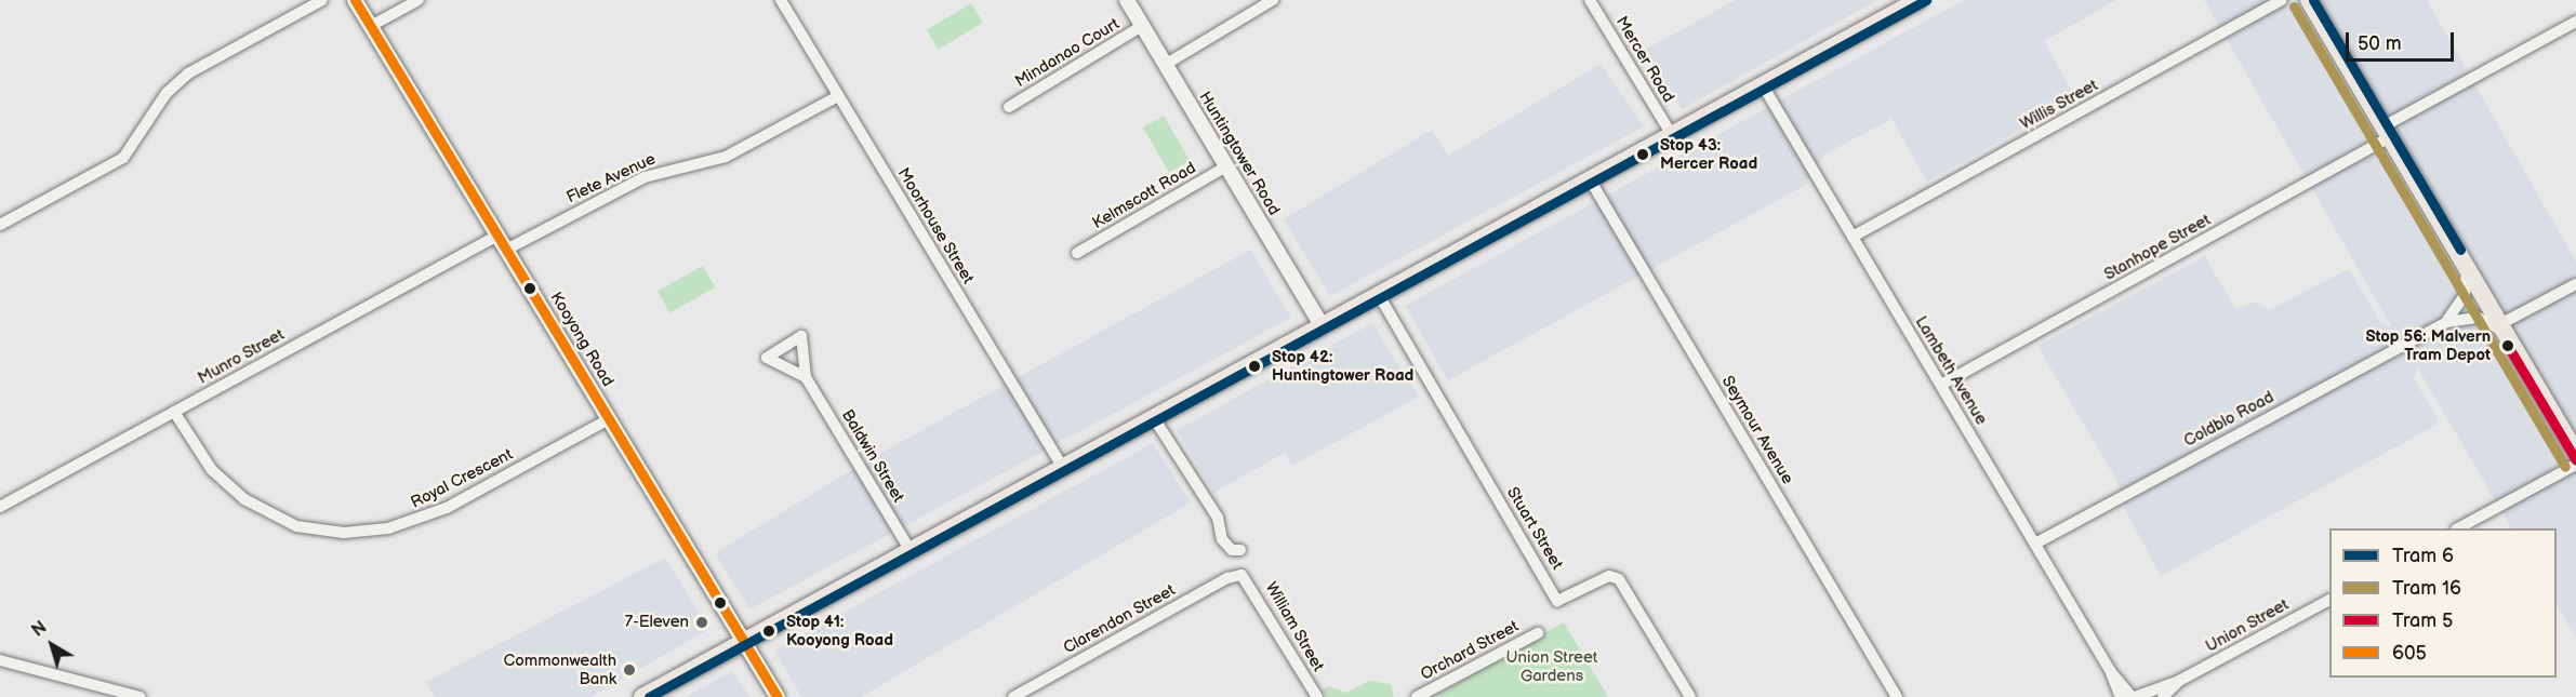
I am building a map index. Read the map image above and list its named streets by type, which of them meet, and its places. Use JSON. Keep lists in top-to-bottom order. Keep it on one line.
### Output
{"streets":{"street":["Mindanao Court","Mercer Road","Willis Street","Huntingtower Road","Flete Avenue","Kelmscott Road","Moorhouse Street","Stanhope Street","Kooyong Road","Munro Street","Lambeth Avenue","Coldblo Road","Seymour Avenue","Baldwin Street","Royal Crescent","Stuart Street","Clarendon Street","Union Street","William Street","Orchard Street"]},"crossings":[["Mindanao Court","Huntingtower Road"],["Willis Street","Lambeth Avenue"],["Huntingtower Road","Kelmscott Road"],["Flete Avenue","Moorhouse Street"],["Flete Avenue","Kooyong Road"],["Stanhope Street","Lambeth Avenue"],["Kooyong Road","Munro Street"],["Kooyong Road","Royal Crescent"],["Munro Street","Royal Crescent"],["Lambeth Avenue","Coldblo Road"],["Lambeth Avenue","Union Street"],["Clarendon Street","William Street"]],"parks":["Union Street Gardens"],"places":["Stop 43: Mercer Road","Stop 56: Malvern Tram Depot","Stop 42: Huntingtower Road","7-Eleven","Stop 41: Kooyong Road","Commonwealth Bank"],"lines":["tram line 6","transit line 605","tram line 16","tram line 5"],"legend":["Tram 6","Tram 16","Tram 5","605"],"scale_bar":"50 m","north":"top left"}
